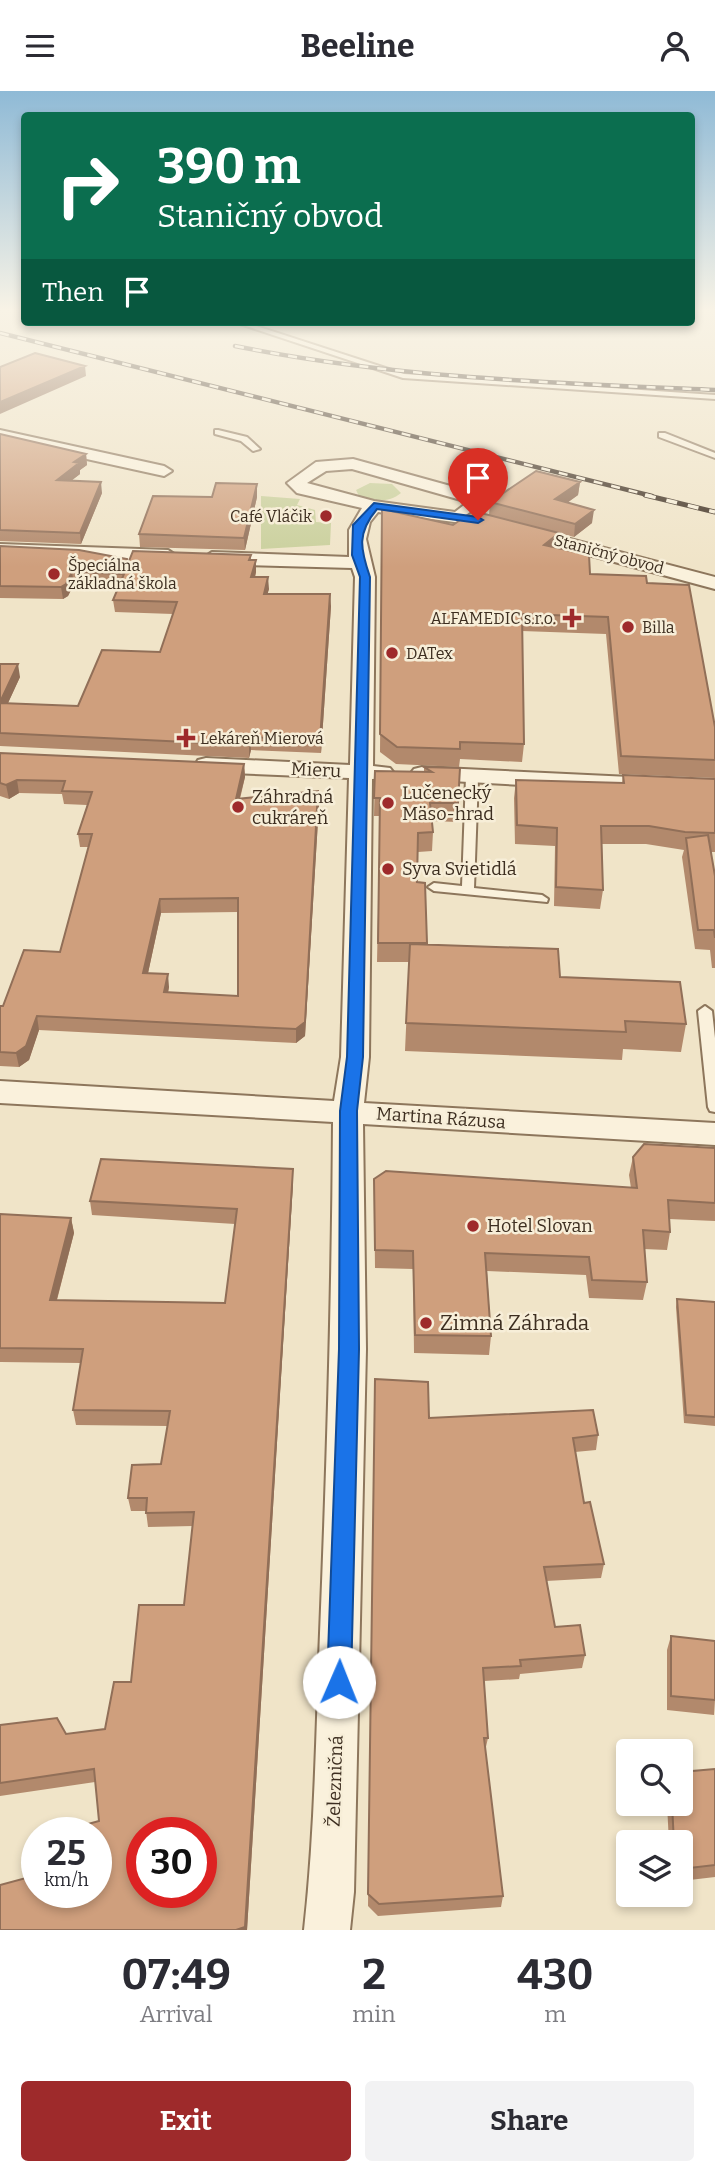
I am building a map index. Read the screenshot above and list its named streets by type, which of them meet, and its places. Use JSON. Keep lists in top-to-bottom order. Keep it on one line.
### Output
{"streets":{"street":["Staničný obvod","Mieru","Martina Rázusa","Železničná"]},"crossings":[["Staničný obvod","Železničná"],["Mieru","Železničná"],["Martina Rázusa","Železničná"]],"places":{"other":["Café Vláčik","Špeciálna základná škola","Billa","DATex","Lučenecký Mäso-hrad","Záhradná cukráreň","Syva Svietidlá","Hotel Slovan","Zimná Záhrada"],"health":["ALFAMEDIC s.r.o.","Lekáreň Mierová"]},"page":{"header":"Beeline","turn":["390 m","Staničný obvod"],"then":"Then","speed":"25 km/h","limit":"30","eta":["07:49","Arrival","2","min","430","m"],"buttons":["Exit","Share"]}}
